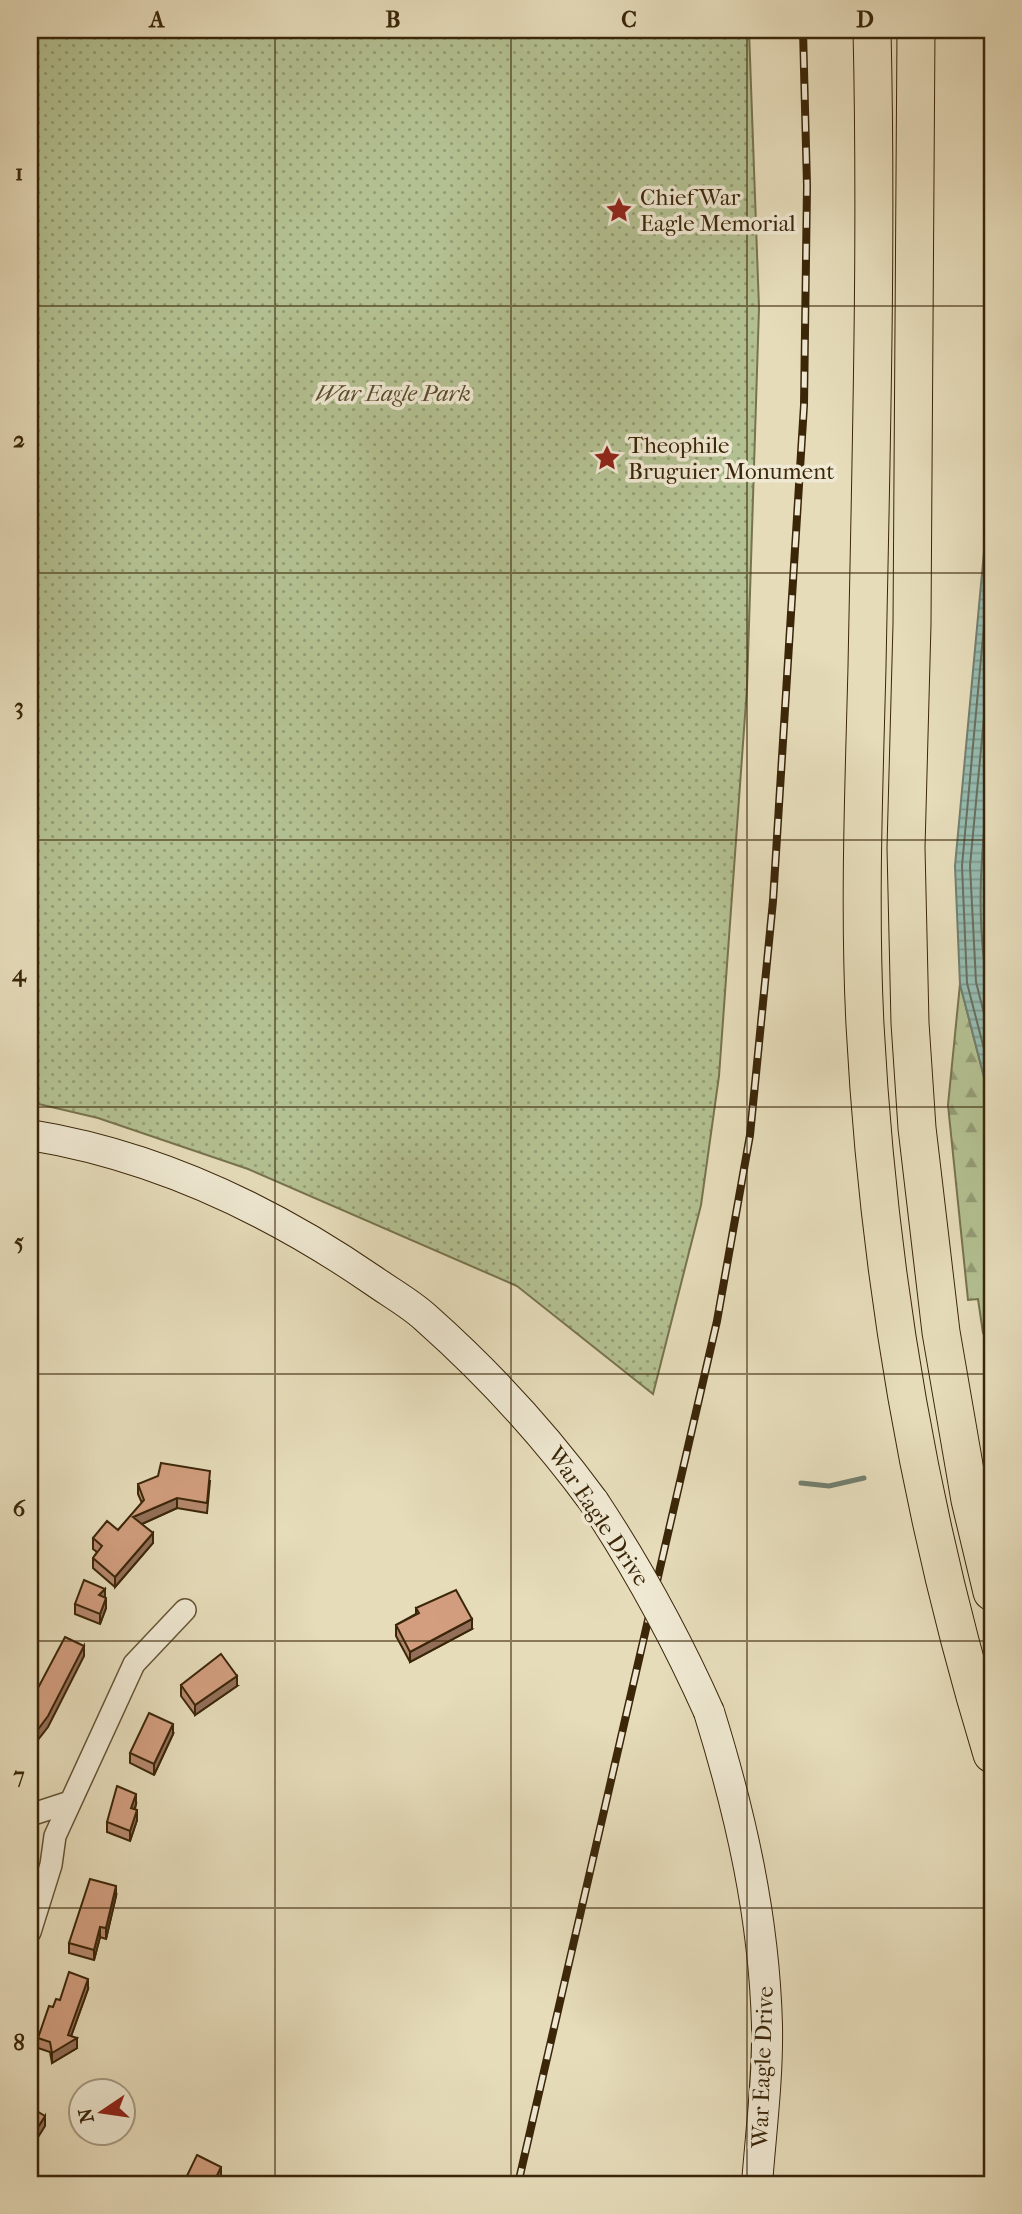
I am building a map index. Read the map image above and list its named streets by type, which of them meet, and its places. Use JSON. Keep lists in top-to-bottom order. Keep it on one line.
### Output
{"streets":{"main road":["War Eagle Drive"]},"parks":["War Eagle Park"],"places":{"place":["Chief War Eagle Memorial","Theophile Bruguier Monument"]},"north":"left","grid":{"columns":["A","B","C","D"],"rows":["1","2","3","4","5","6","7","8"]}}
